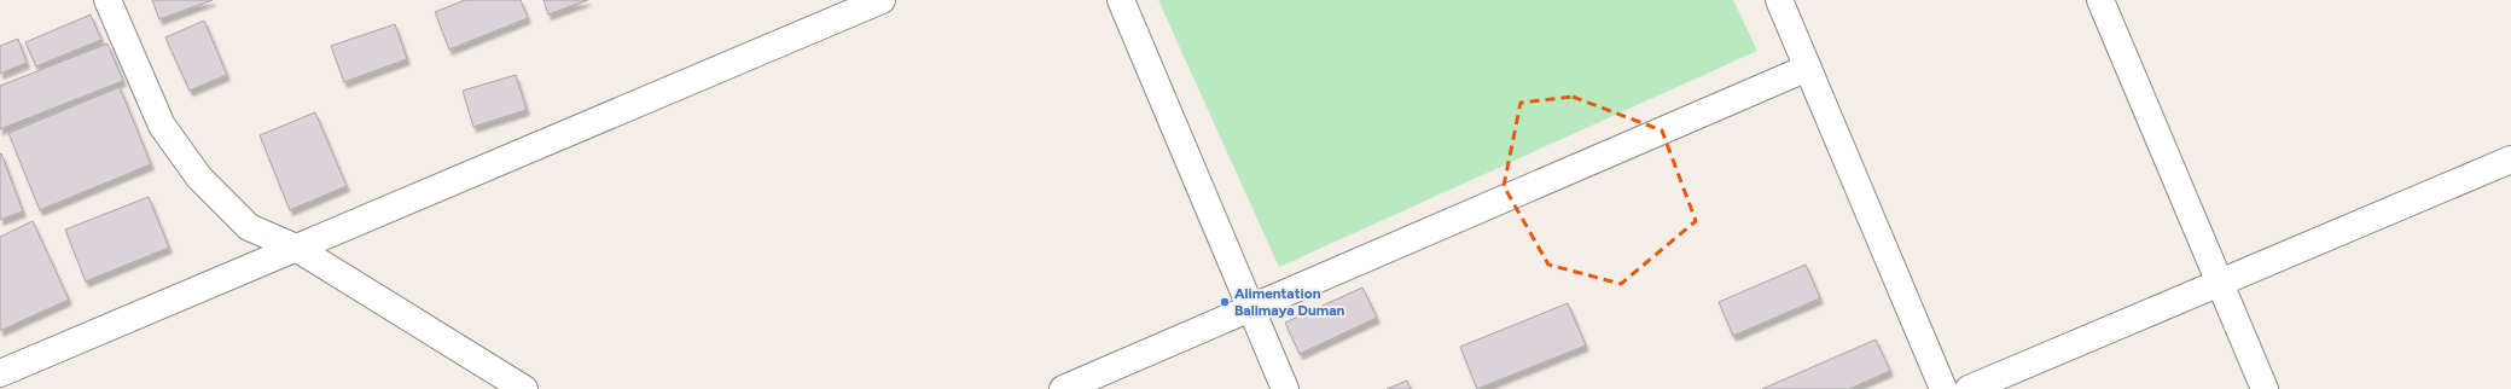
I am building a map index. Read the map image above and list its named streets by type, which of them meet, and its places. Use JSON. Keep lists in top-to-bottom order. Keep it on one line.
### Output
{"places":["Alimentation Balimaya Duman"]}
